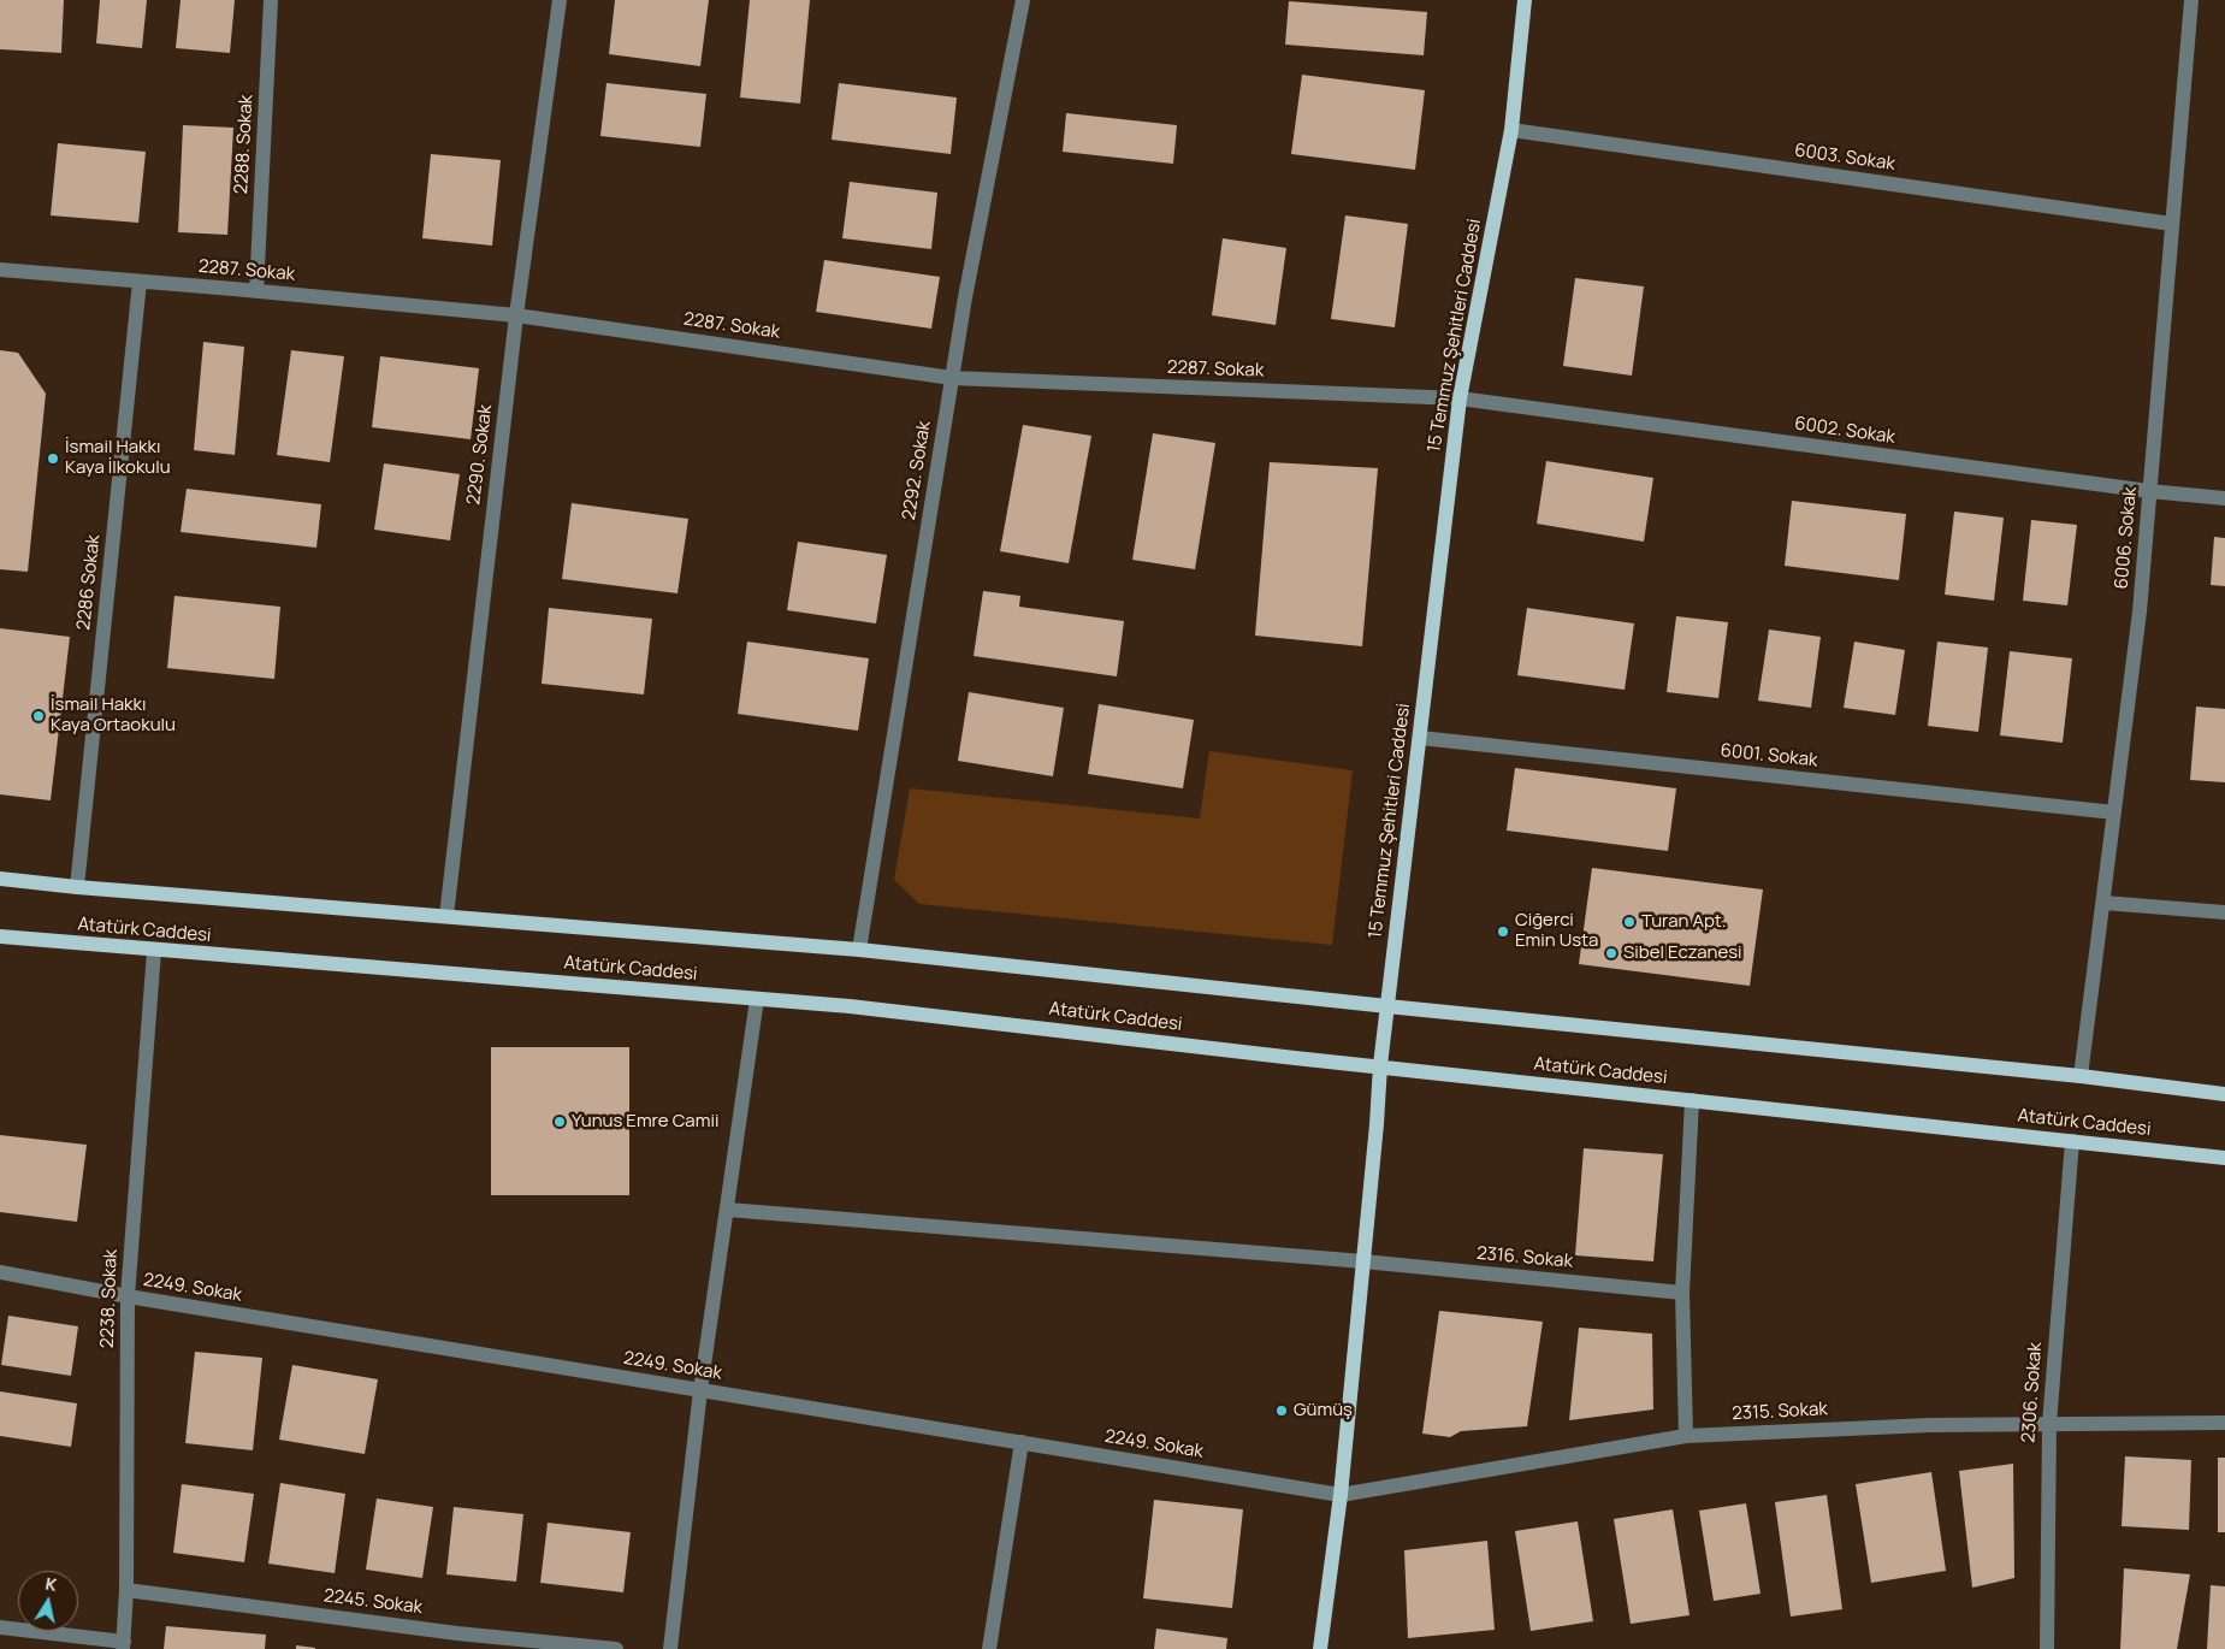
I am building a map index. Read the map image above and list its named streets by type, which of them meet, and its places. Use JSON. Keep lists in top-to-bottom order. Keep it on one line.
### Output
{"streets":{"main road":["15 Temmuz Şehitleri Caddesi","Atatürk Caddesi"],"street":["2288. Sokak","6003. Sokak","2287. Sokak","6002. Sokak","2290. Sokak","2292. Sokak","6006. Sokak","2286 Sokak","6001. Sokak","2316. Sokak","2249. Sokak","2238. Sokak","2306. Sokak","2315. Sokak","2245. Sokak"]},"crossings":[["2288. Sokak","2287. Sokak"],["6003. Sokak","15 Temmuz Şehitleri Caddesi"],["6003. Sokak","6006. Sokak"],["2287. Sokak","15 Temmuz Şehitleri Caddesi"],["2287. Sokak","6002. Sokak"],["2287. Sokak","2290. Sokak"],["2287. Sokak","2292. Sokak"],["2287. Sokak","2286 Sokak"],["15 Temmuz Şehitleri Caddesi","6002. Sokak"],["15 Temmuz Şehitleri Caddesi","6001. Sokak"],["15 Temmuz Şehitleri Caddesi","Atatürk Caddesi"],["15 Temmuz Şehitleri Caddesi","2316. Sokak"],["15 Temmuz Şehitleri Caddesi","2249. Sokak"],["15 Temmuz Şehitleri Caddesi","2315. Sokak"],["6002. Sokak","6006. Sokak"],["2290. Sokak","Atatürk Caddesi"],["2292. Sokak","Atatürk Caddesi"],["6006. Sokak","6001. Sokak"],["6006. Sokak","Atatürk Caddesi"],["2286 Sokak","Atatürk Caddesi"],["Atatürk Caddesi","2238. Sokak"],["Atatürk Caddesi","2306. Sokak"],["2249. Sokak","2238. Sokak"],["2249. Sokak","2315. Sokak"],["2238. Sokak","2245. Sokak"],["2306. Sokak","2315. Sokak"]],"places":["İsmail Hakkı Kaya İlkokulu","İsmail Hakkı Kaya Ortaokulu","Turan Apt.","Ciğerci Emin Usta","Sibel Eczanesi","Yunus Emre Camii","Gümüş"],"north":"top"}
